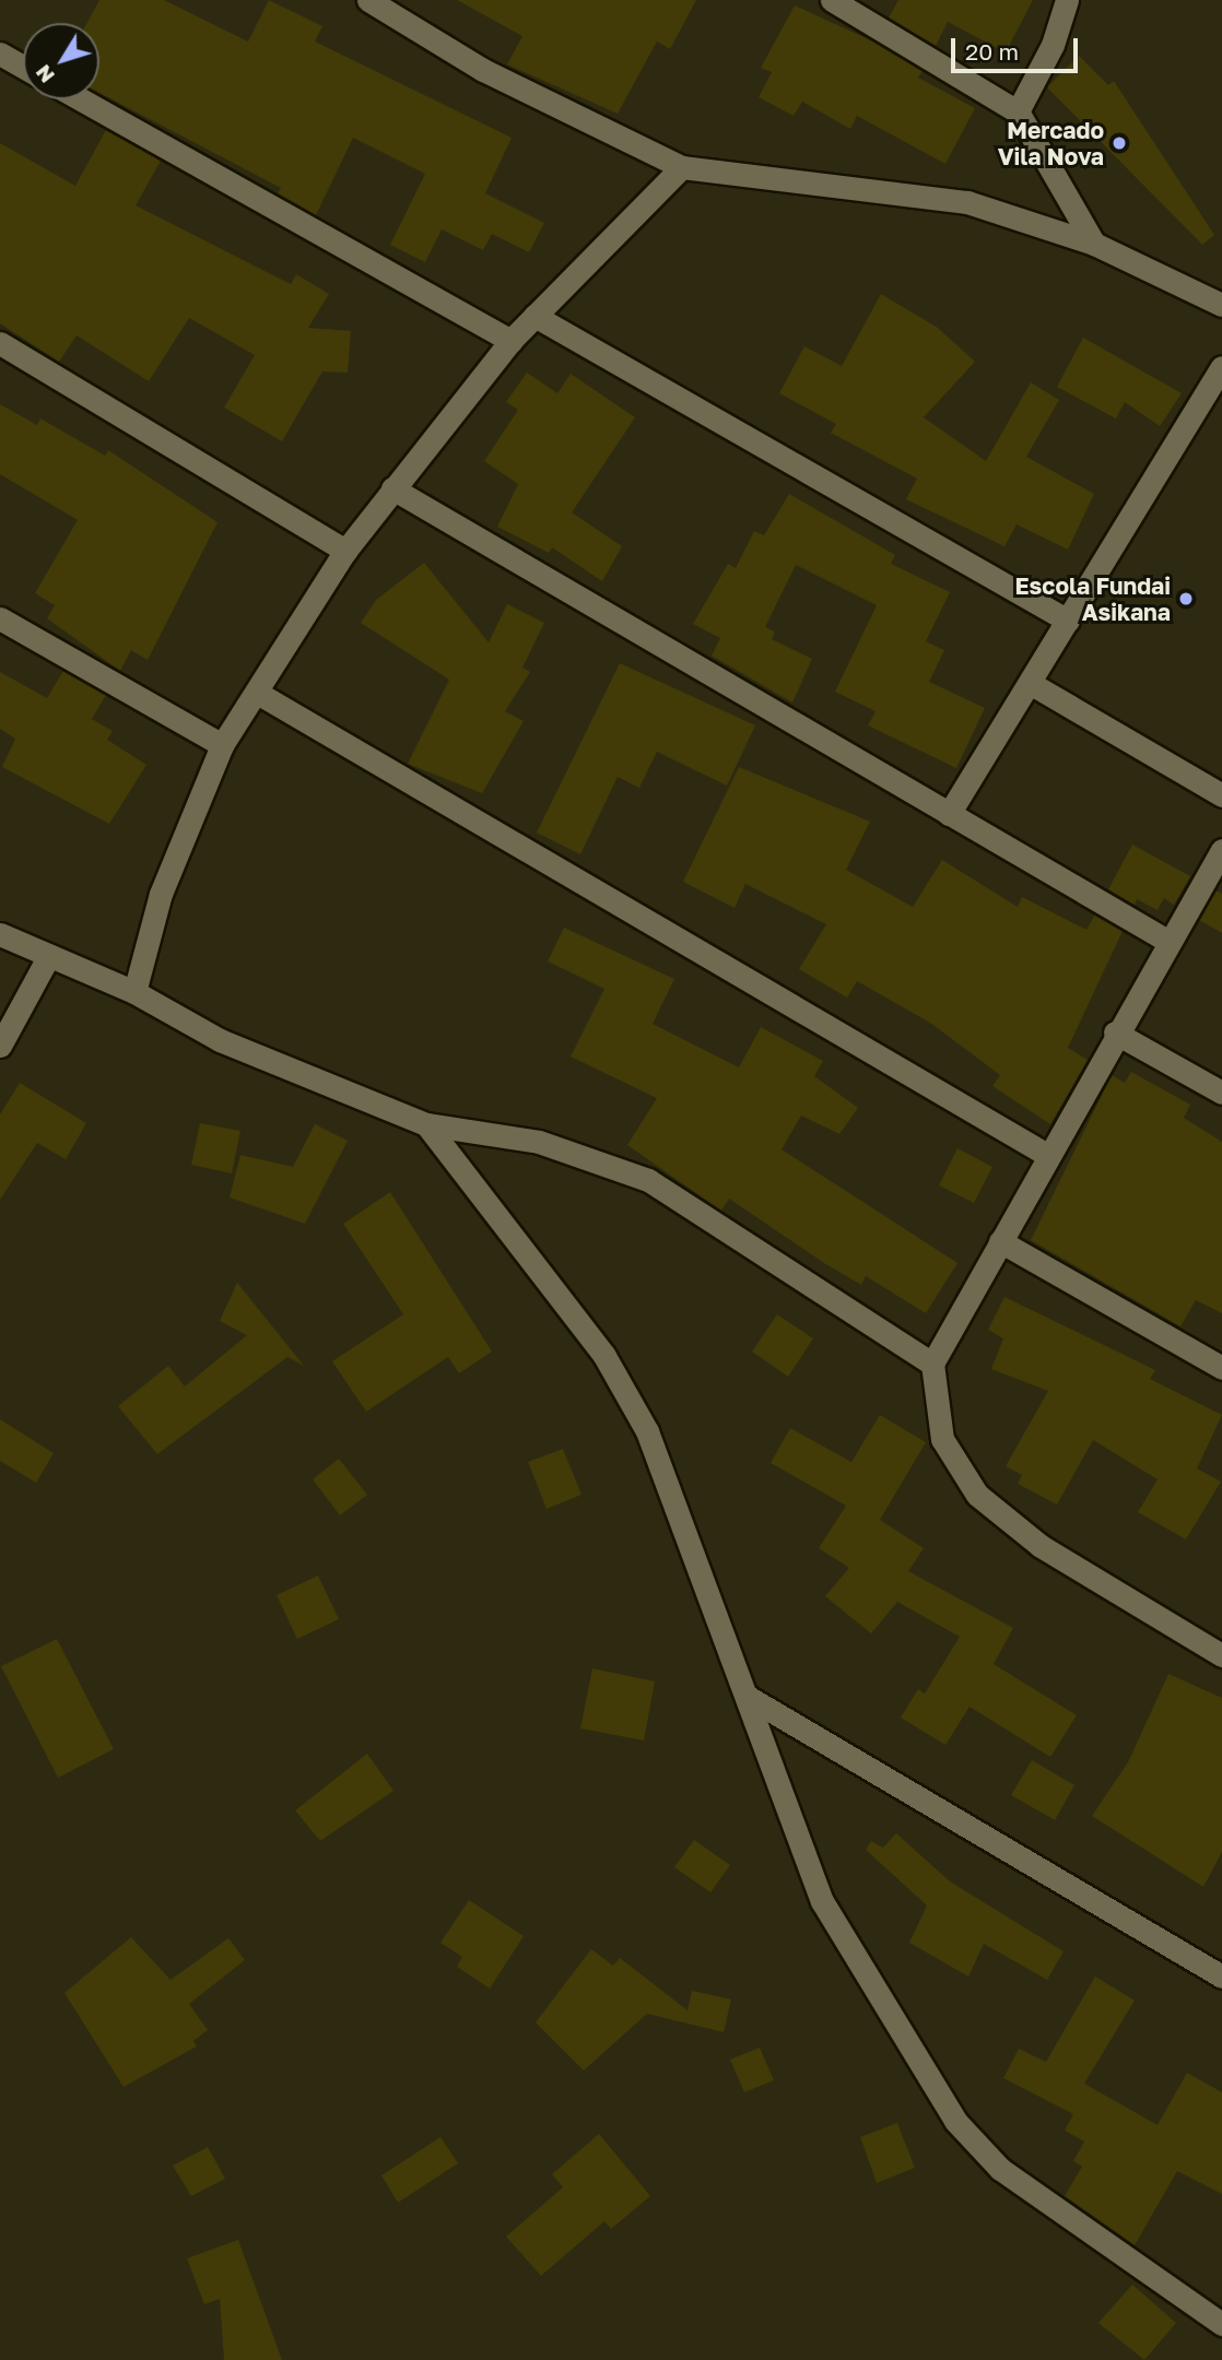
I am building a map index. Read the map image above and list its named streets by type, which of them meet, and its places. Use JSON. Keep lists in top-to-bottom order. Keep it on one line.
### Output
{"places":["Mercado Vila Nova","Escola Fundai Asikana"],"scale_bar":"20 m","north":"bottom left"}
